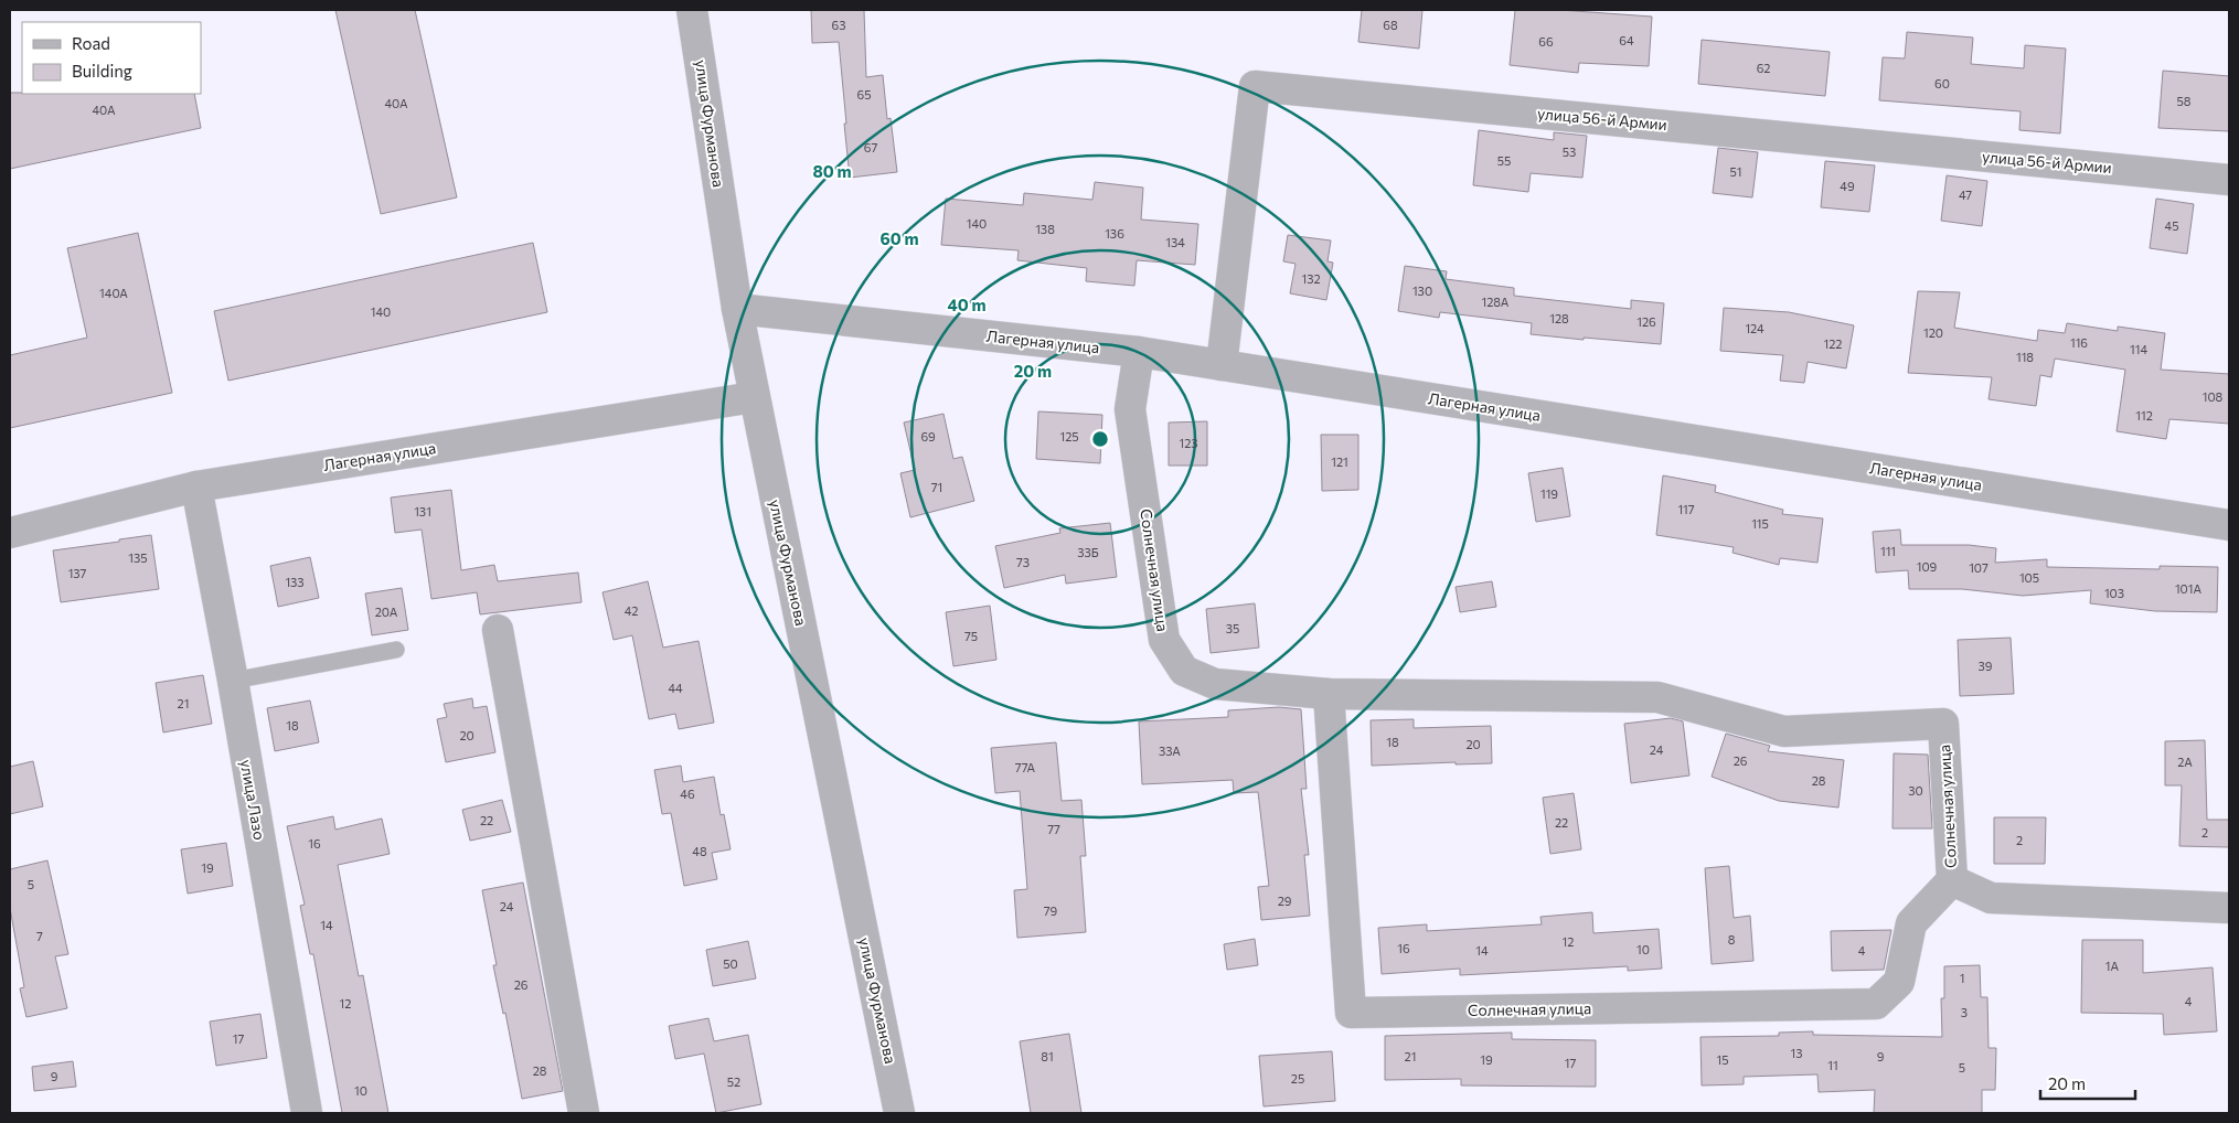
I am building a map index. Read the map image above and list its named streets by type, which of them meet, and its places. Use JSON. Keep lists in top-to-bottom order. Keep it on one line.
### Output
{"streets":{"street":["улица 56-й Армии","улица Фурманова","Лагерная улица","Солнечная улица","улица Лазо"]},"crossings":[["улица 56-й Армии","Лагерная улица"],["улица Фурманова","Лагерная улица"],["Лагерная улица","Солнечная улица"],["Лагерная улица","улица Лазо"]],"house_numbers":["63","68","64","66","62","60","65","58","40А","40А","67","53","55","51","49","47","140","45","138","136","134","132","130","140А","128А","140","128","126","124","120","116","122","114","118","108","112","69","125","123","121","71","119","117","131","115","111","33Б","135","73","109","107","137","105","133","101А","103","42","20А","35","75","39","44","21","18","20","18","20","24","33А","26","2А","77А","28","30","46","22","22","77","2","2","16","48","19","5","29","24","79","14","7","8","12","16","10","14","4","50","1А","1","26","4","12","3","17","13","81","21","9","19","15","17","11","5","28","9","25","52","10"],"legend":["Road","Building"],"scale_bar":"20 m","rings":["80 m","60 m","40 m","20 m"]}
